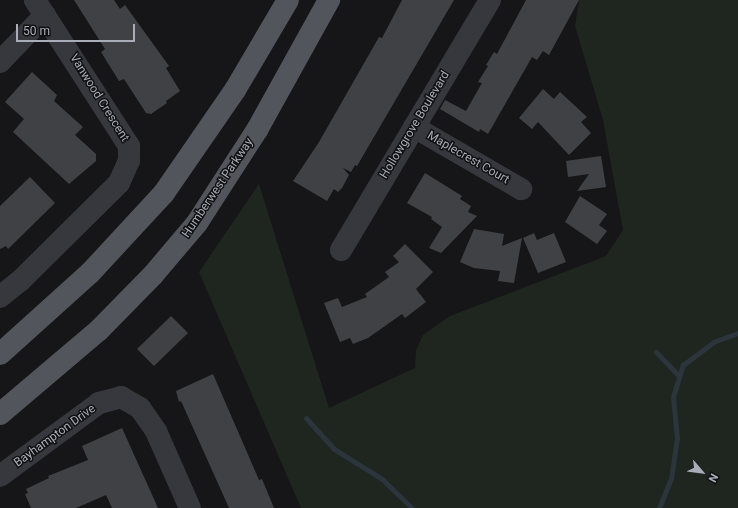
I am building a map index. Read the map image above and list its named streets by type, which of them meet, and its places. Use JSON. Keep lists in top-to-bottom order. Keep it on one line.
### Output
{"streets":{"main road":["Humberwest Parkway"],"street":["Vanwood Crescent","Hollowgrove Boulevard","Maplecrest Court","Bayhampton Drive"]},"crossings":[["Hollowgrove Boulevard","Maplecrest Court"]],"scale_bar":"50 m","north":"bottom right"}
